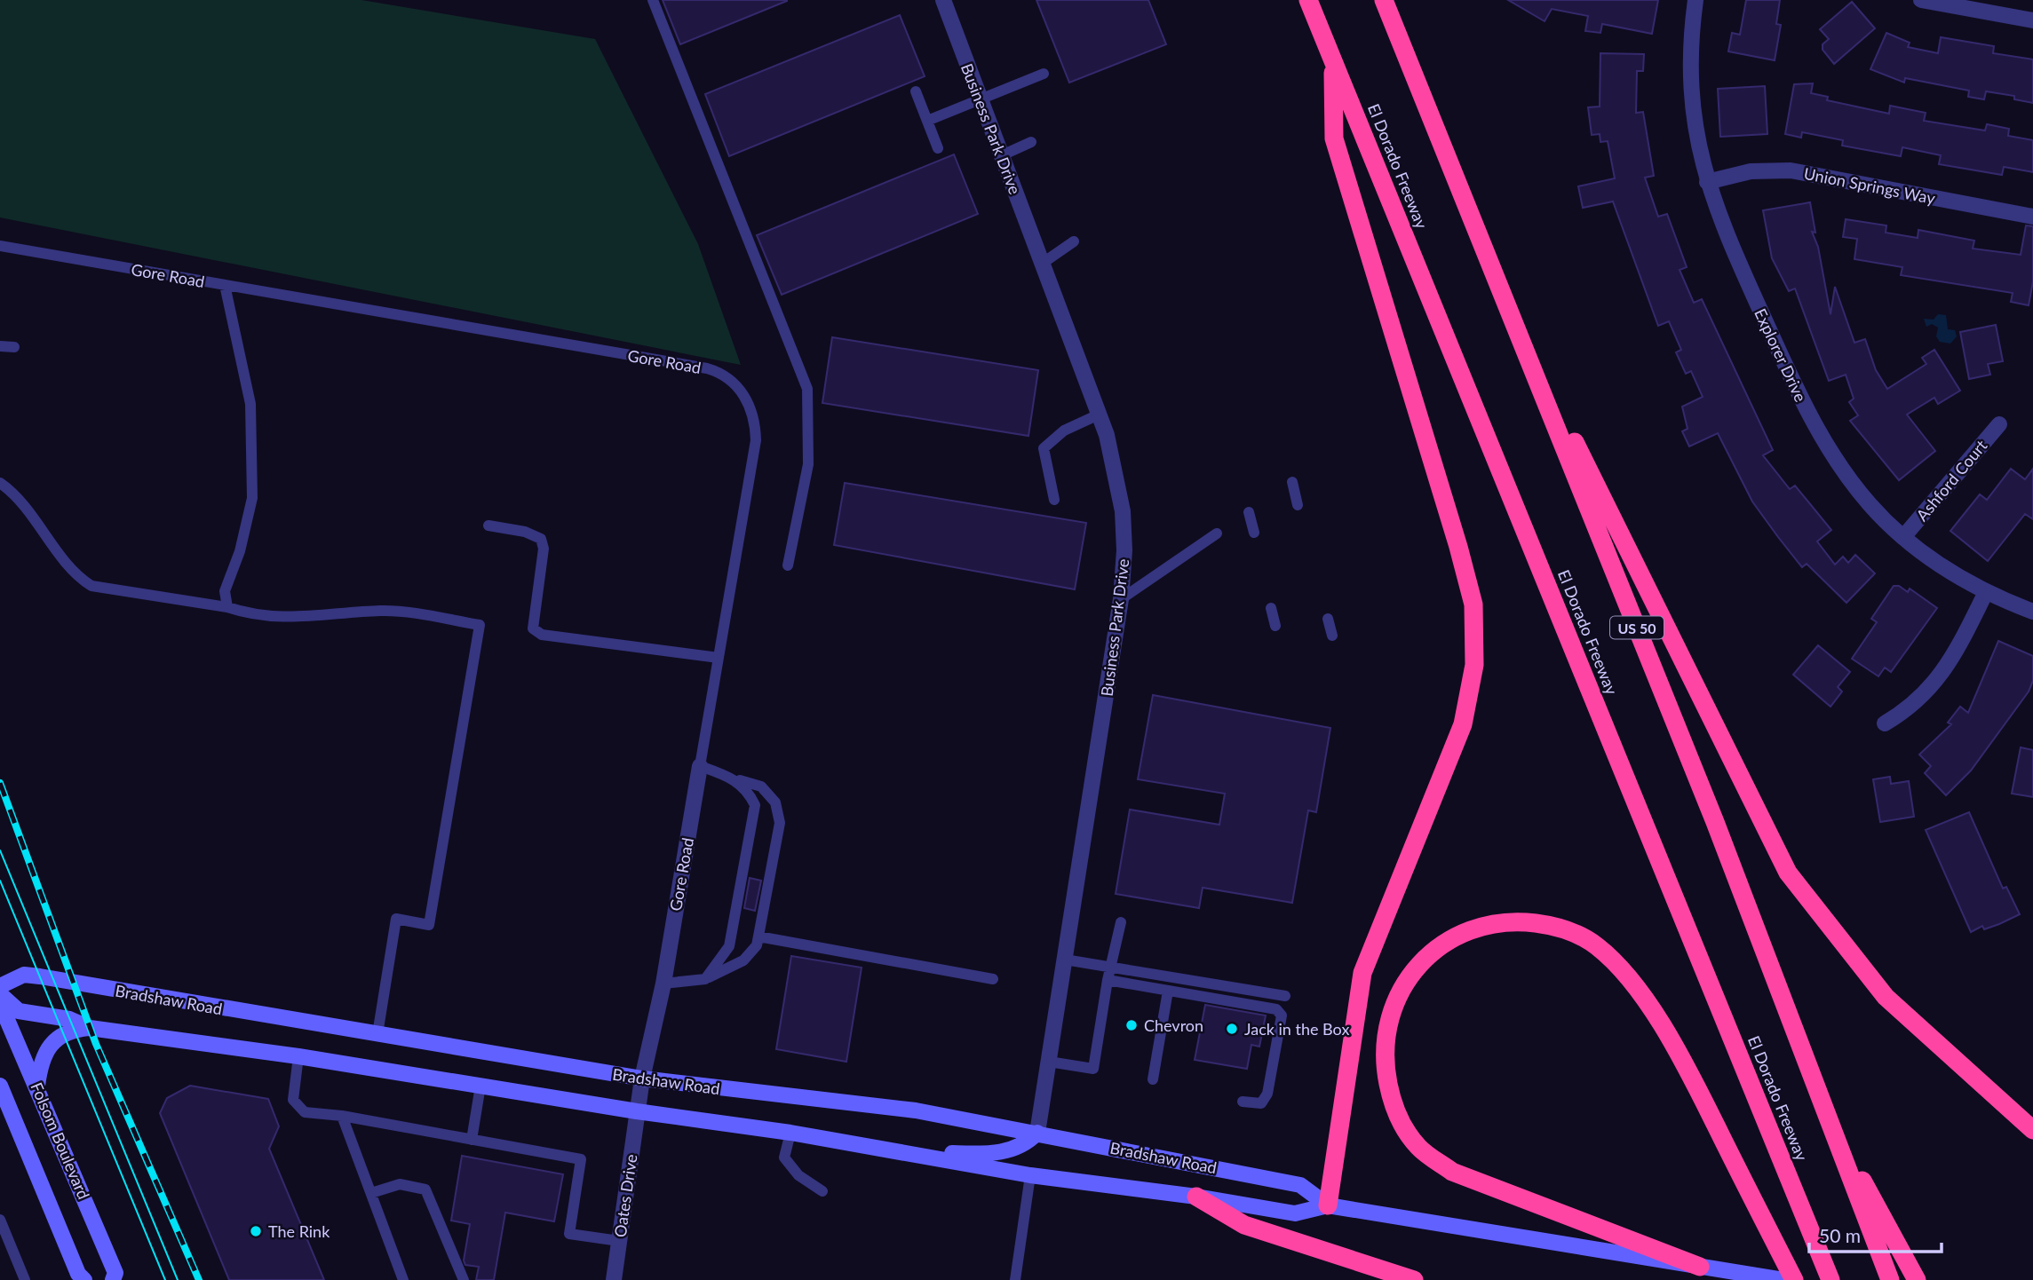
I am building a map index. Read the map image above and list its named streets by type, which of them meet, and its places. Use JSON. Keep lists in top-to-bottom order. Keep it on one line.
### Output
{"streets":{"highway":["El Dorado Freeway","US 50"],"main road":["Bradshaw Road","Folsom Boulevard"],"street":["Business Park Drive","Union Springs Way","Gore Road","Explorer Drive","Ashford Court","Oates Drive"]},"crossings":[["Business Park Drive","Bradshaw Road"],["Union Springs Way","Explorer Drive"],["Gore Road","Bradshaw Road"],["Gore Road","Oates Drive"],["Explorer Drive","Ashford Court"],["Bradshaw Road","Oates Drive"]],"places":["Chevron","Jack in the Box","The Rink"],"scale_bar":"50 m"}
